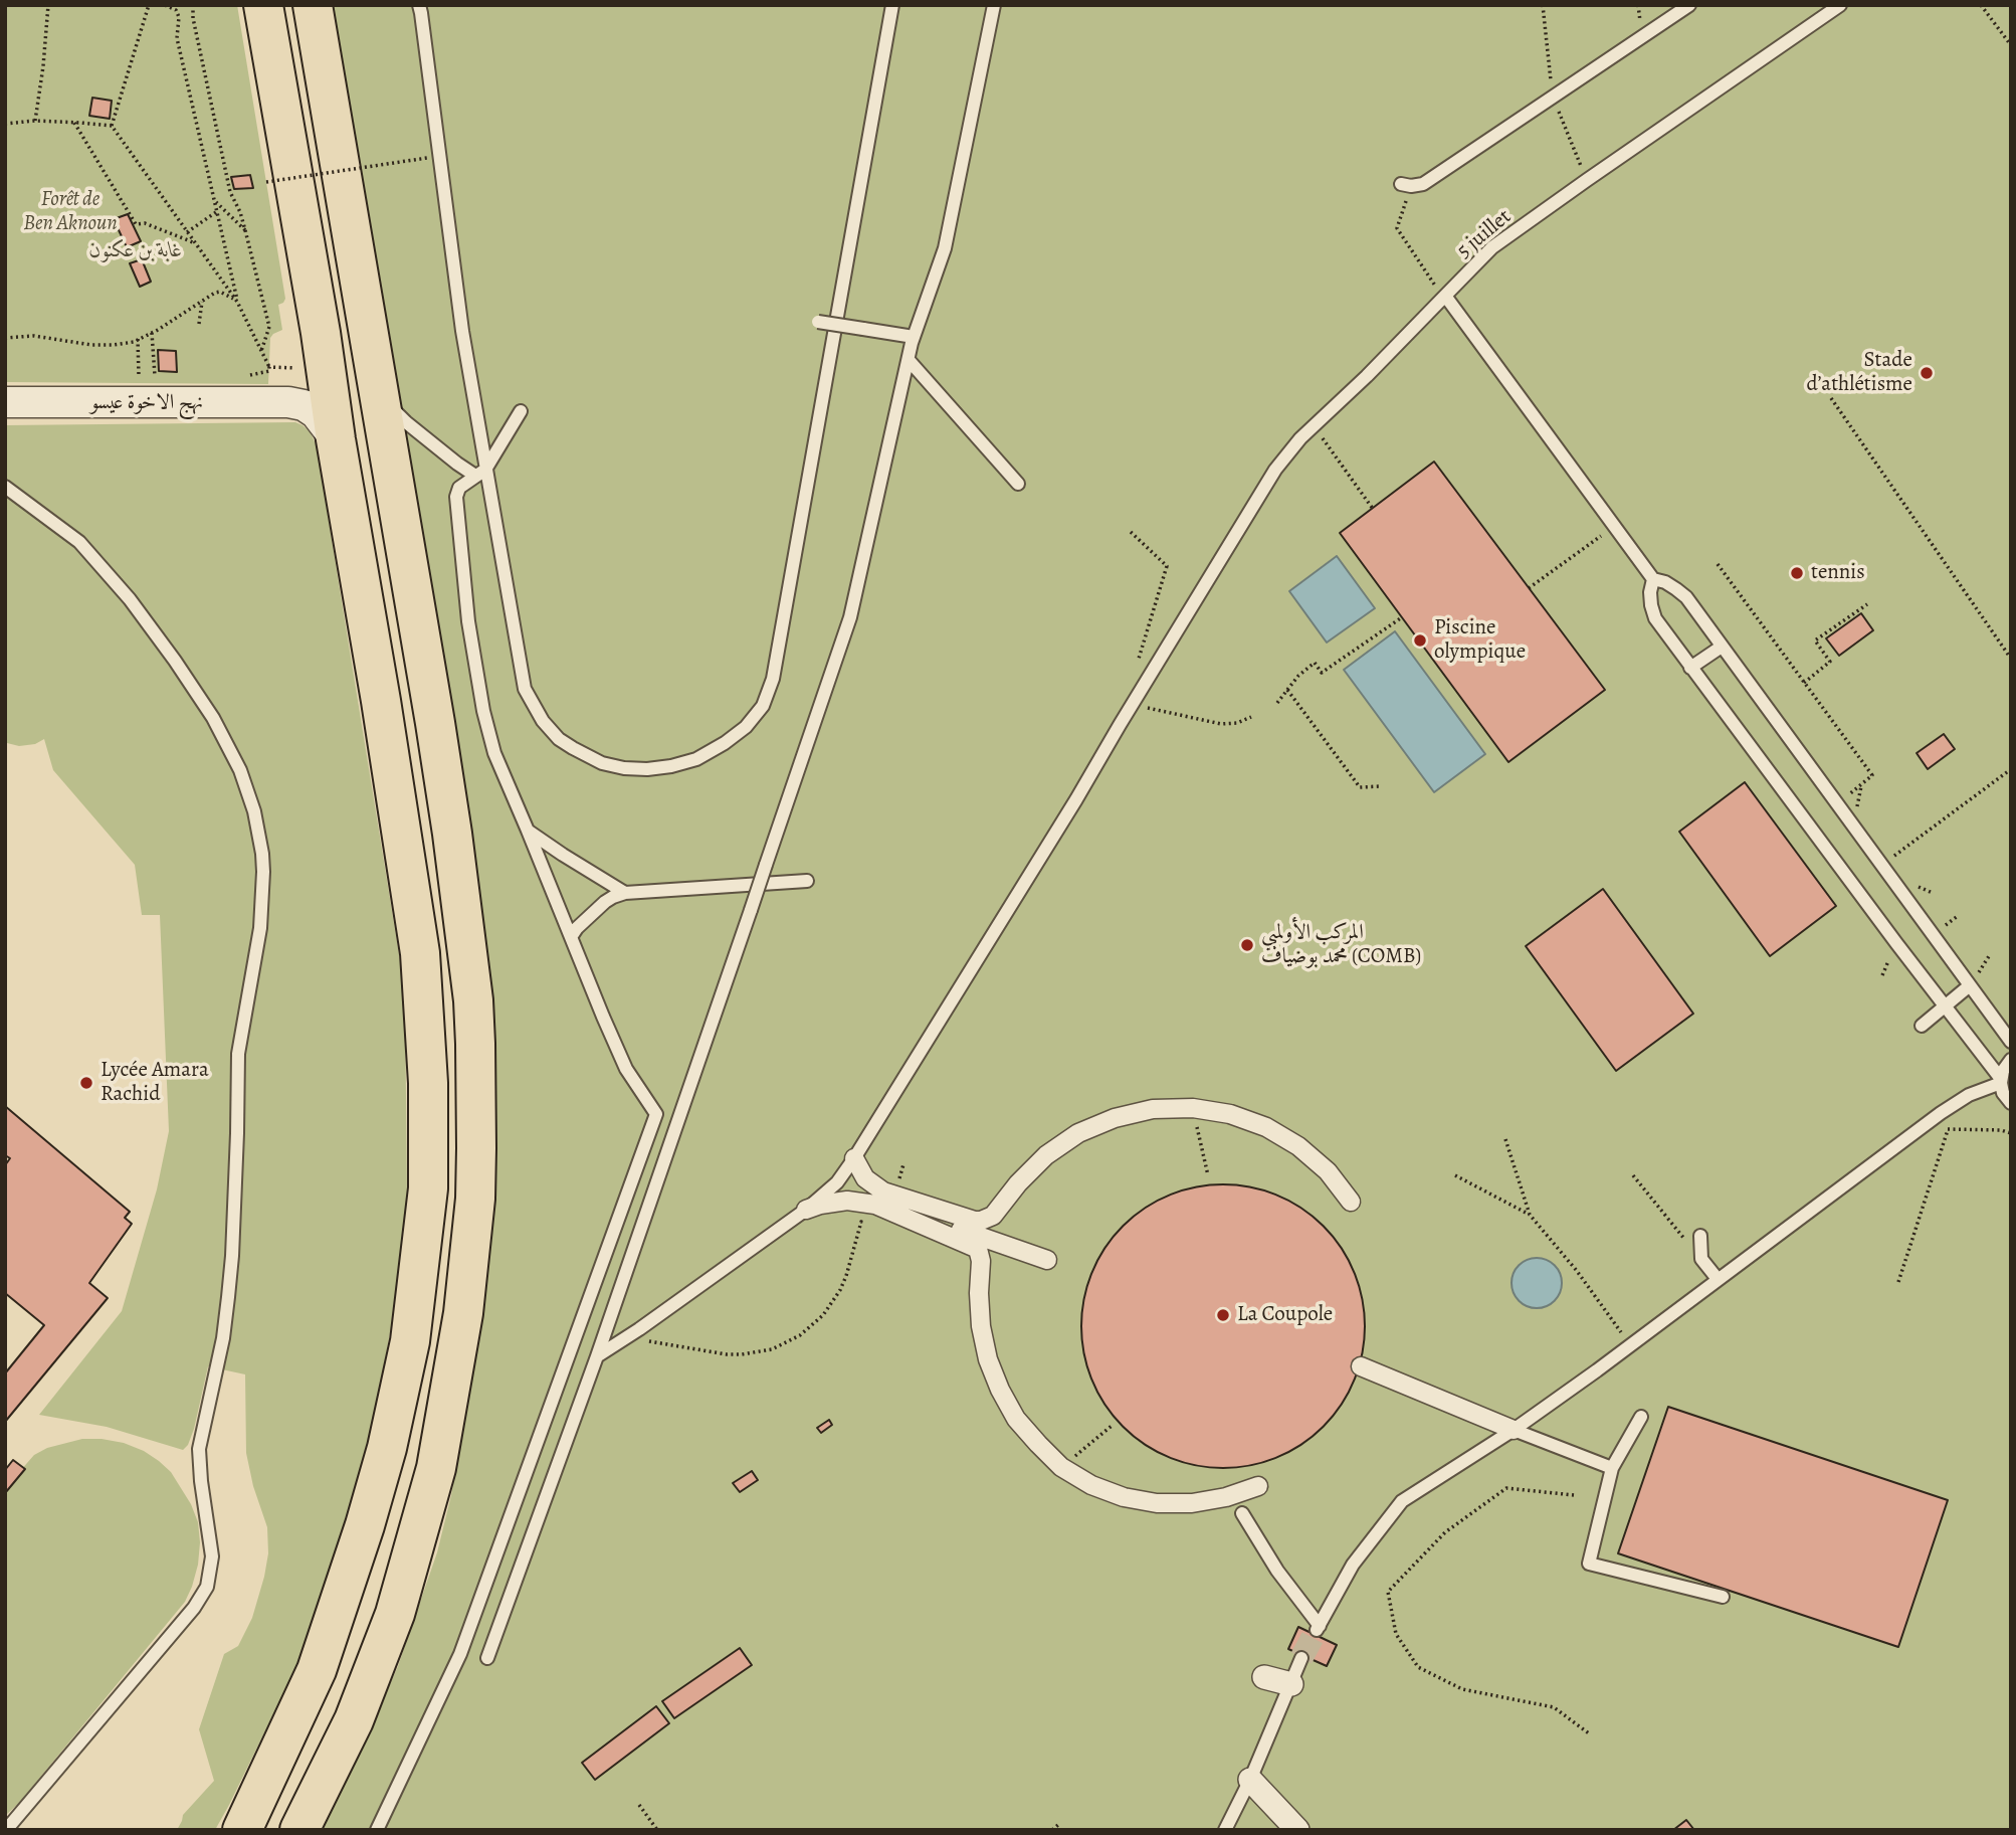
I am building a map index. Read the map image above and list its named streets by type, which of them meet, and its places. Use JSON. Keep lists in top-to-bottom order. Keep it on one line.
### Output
{"streets":{"street":["نهج الاخوة عيسو"],"lane":["5 juillet"]},"parks":["Forêt de Ben Aknoun","غابة بن عكنون"],"places":["Stade d’athlétisme","tennis","Piscine olympique","المركب الأولمبي محمد بوضياف (COMB)","Lycée Amara Rachid","La Coupole"]}
